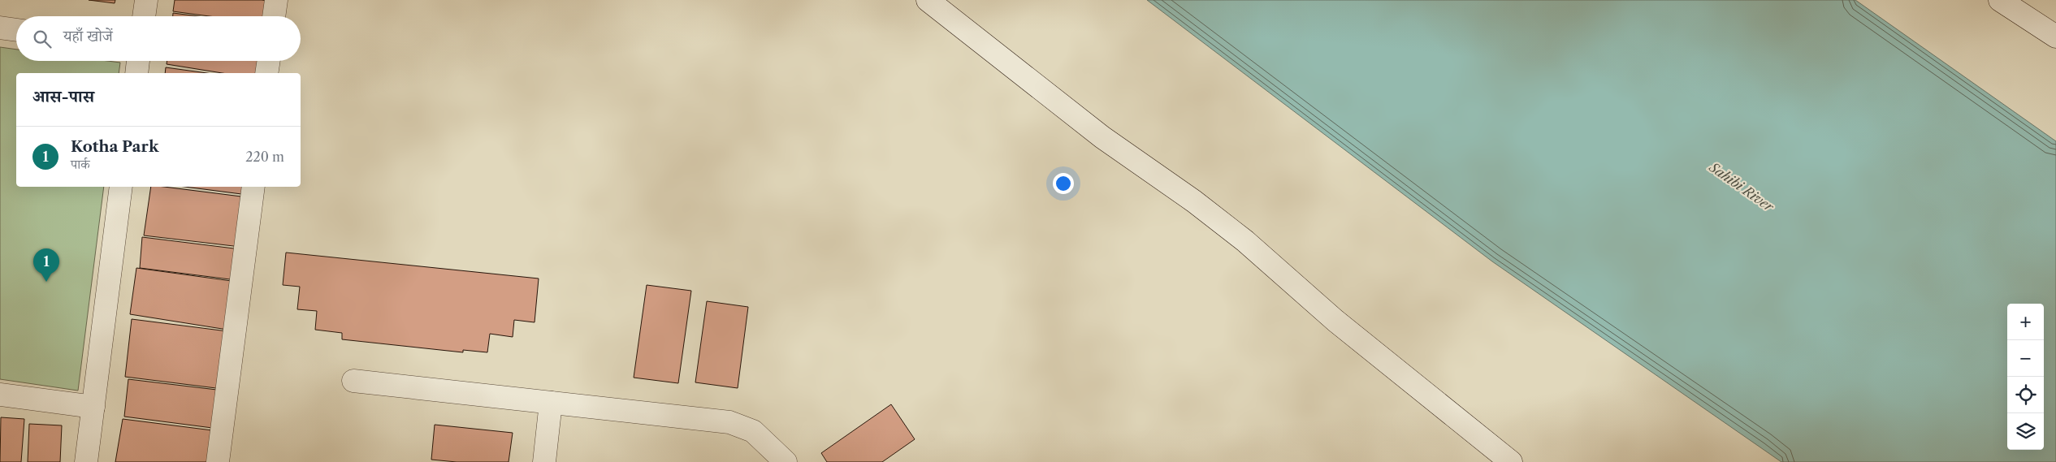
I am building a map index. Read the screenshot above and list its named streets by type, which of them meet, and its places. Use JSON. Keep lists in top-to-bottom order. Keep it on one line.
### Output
{"water":["Sahibi River"],"page":{"search":"यहाँ खोजें","heading":"आस-पास","list":[{"mark":"1","name":"Kotha Park","note":"पार्क","value":"220 m"}],"pins":"1","map_buttons":["+","−"]}}
